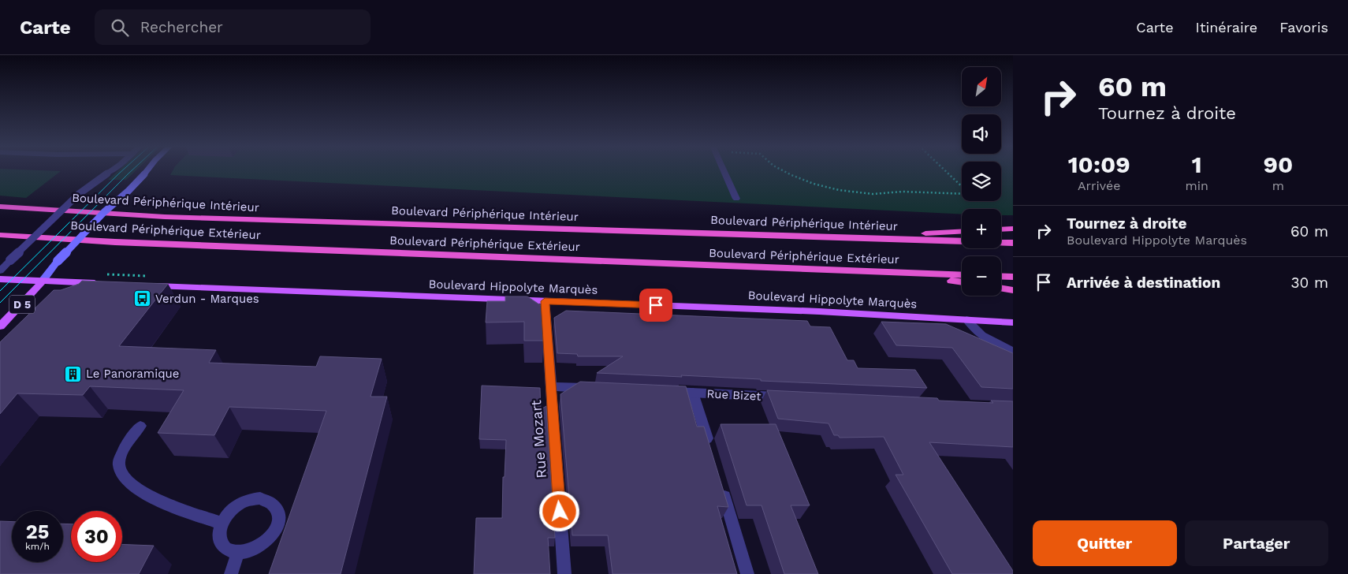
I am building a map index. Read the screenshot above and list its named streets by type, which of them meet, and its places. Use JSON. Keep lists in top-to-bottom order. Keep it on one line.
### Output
{"streets":{"highway":["Boulevard Périphérique Intérieur","Boulevard Périphérique Extérieur"],"main road":["Boulevard Hippolyte Marquès","D 5"],"street":["Rue Bizet","Rue Mozart"]},"crossings":[["Boulevard Hippolyte Marquès","Rue Mozart"]],"places":{"bus stop":["Verdun - Marques"],"building":["Le Panoramique"]},"north":"top right","page":{"header":"Carte","search":"Rechercher","nav":["Carte","Itinéraire","Favoris"],"turn":["60 m","Tournez à droite"],"map_buttons":["+","−"],"eta":["10:09","Arrivée","1","min","90","m"],"list":[{"name":"Tournez à droite","note":"Boulevard Hippolyte Marquès","value":"60 m"},{"name":"Arrivée à destination","value":"30 m"}],"speed":"25 km/h","limit":"30","buttons":["Quitter","Partager"]}}
